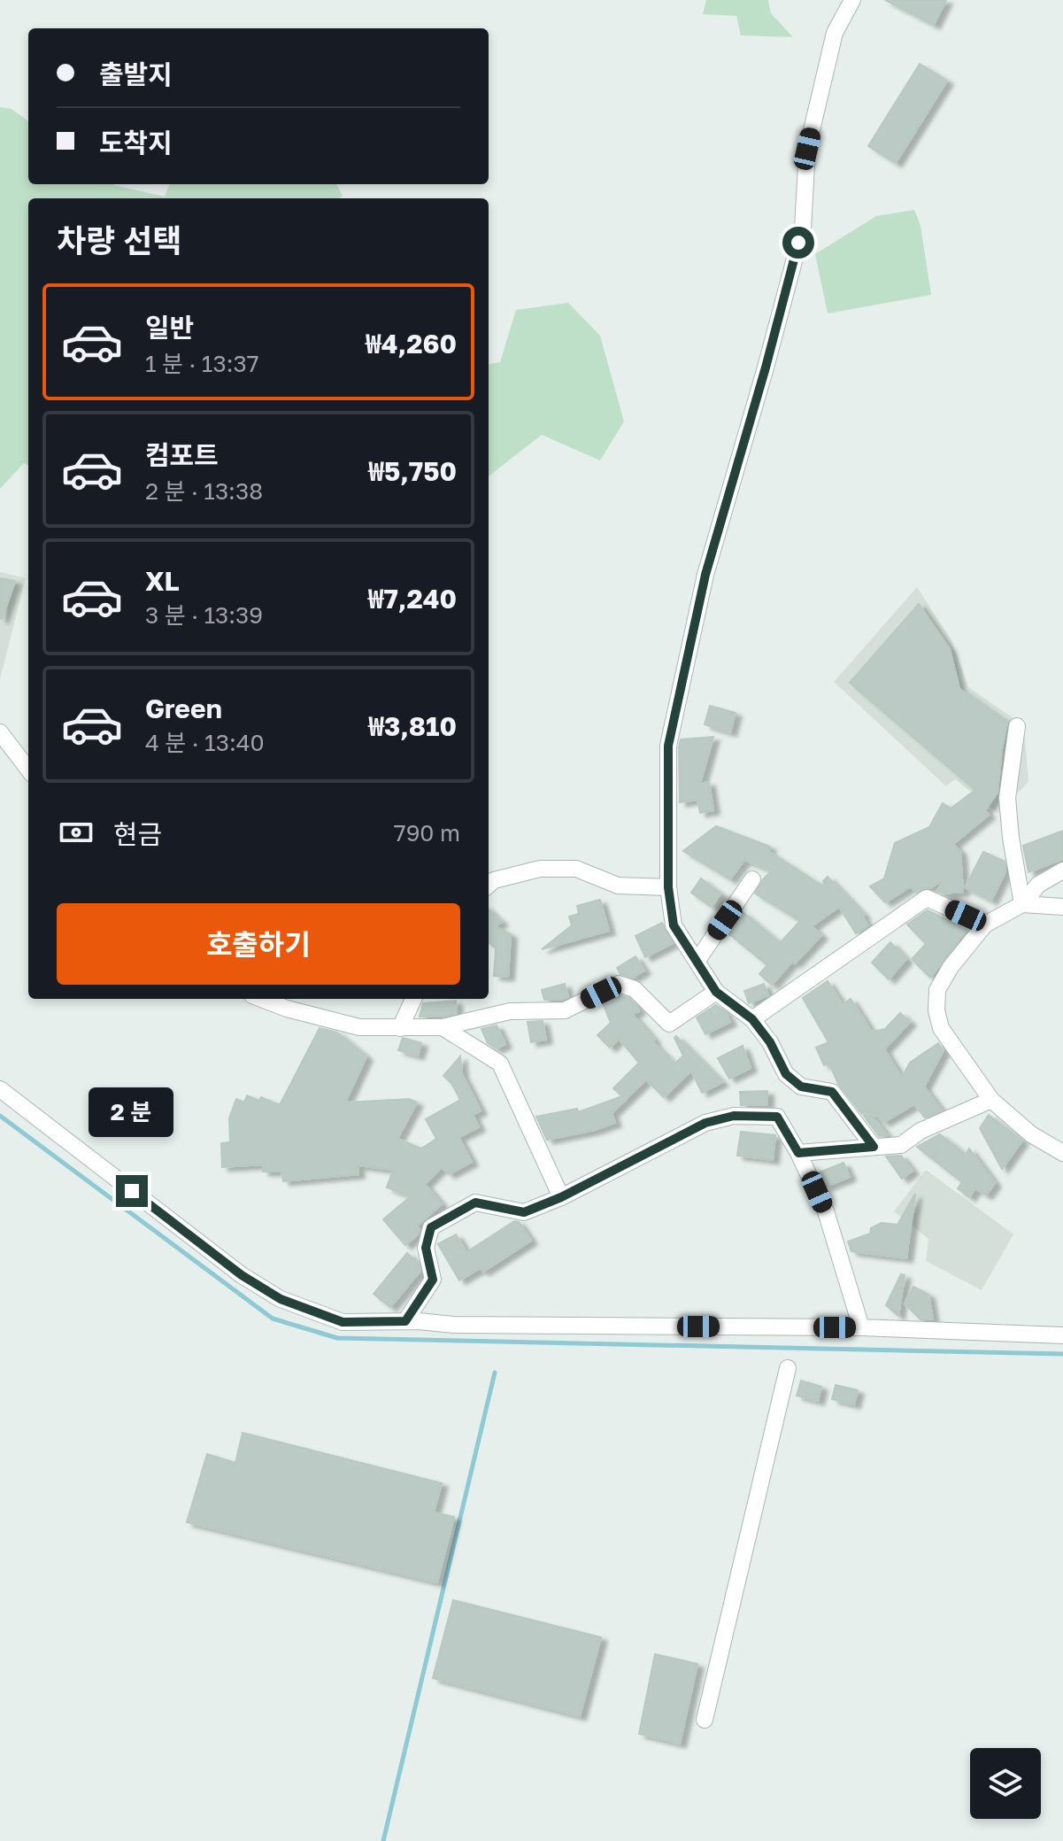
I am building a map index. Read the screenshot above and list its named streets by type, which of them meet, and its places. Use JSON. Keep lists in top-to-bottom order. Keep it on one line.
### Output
{"page":{"banner":["출발지","도착지"],"heading":"차량 선택","list":[{"name":"일반","note":"1 분 · 13:37","value":"₩4,260"},{"name":"컴포트","note":"2 분 · 13:38","value":"₩5,750"},{"name":"XL","note":"3 분 · 13:39","value":"₩7,240"},{"name":"Green","note":"4 분 · 13:40","value":"₩3,810"}],"pay":["현금","790 m"],"buttons":"호출하기","bubble":"2 분"}}
